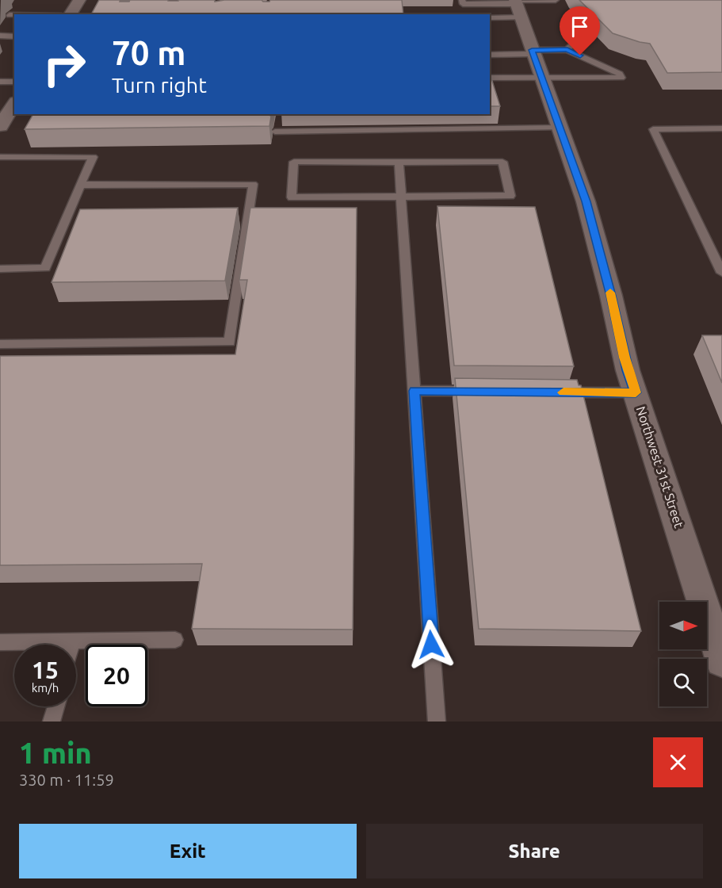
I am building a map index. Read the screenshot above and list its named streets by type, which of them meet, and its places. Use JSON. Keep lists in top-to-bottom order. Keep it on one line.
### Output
{"streets":{"street":["Northwest 31st Street"]},"north":"right","page":{"turn":["70 m","Turn right"],"speed":"15 km/h","limit":"20","heading":["1 min","330 m · 11:59"],"buttons":["Exit","Share"]}}
